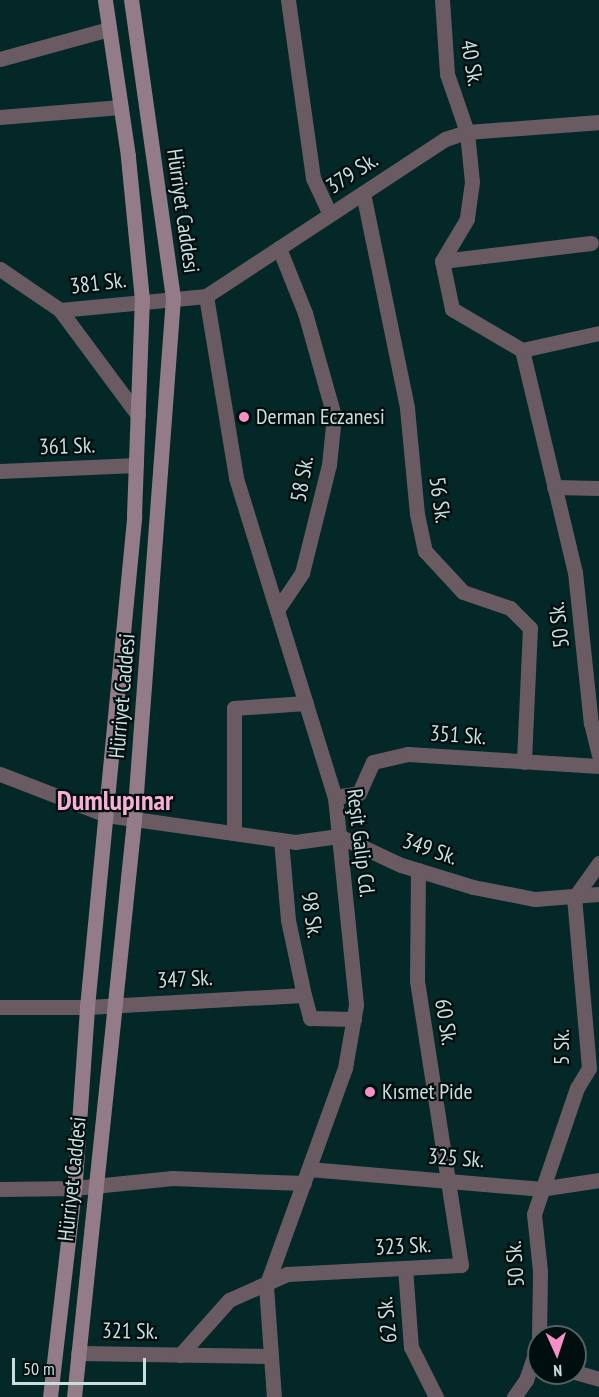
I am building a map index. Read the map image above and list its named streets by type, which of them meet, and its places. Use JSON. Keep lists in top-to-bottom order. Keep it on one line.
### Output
{"streets":{"main road":["Hürriyet Caddesi"],"street":["40 Sk.","379 Sk.","381 Sk.","361 Sk.","58 Sk.","56 Sk.","50 Sk.","351 Sk.","Reşit Galip Cd.","349 Sk.","98 Sk.","347 Sk.","60 Sk.","5 Sk.","325 Sk.","323 Sk.","62 Sk.","321 Sk."]},"crossings":[["40 Sk.","379 Sk."],["379 Sk.","Hürriyet Caddesi"],["379 Sk.","381 Sk."],["379 Sk.","58 Sk."],["379 Sk.","56 Sk."],["379 Sk.","Reşit Galip Cd."],["Hürriyet Caddesi","381 Sk."],["Hürriyet Caddesi","361 Sk."],["Hürriyet Caddesi","347 Sk."],["Hürriyet Caddesi","325 Sk."],["Hürriyet Caddesi","321 Sk."],["58 Sk.","Reşit Galip Cd."],["56 Sk.","351 Sk."],["50 Sk.","5 Sk."],["50 Sk.","325 Sk."],["351 Sk.","Reşit Galip Cd."],["Reşit Galip Cd.","349 Sk."],["Reşit Galip Cd.","325 Sk."],["Reşit Galip Cd.","323 Sk."],["Reşit Galip Cd.","321 Sk."],["349 Sk.","60 Sk."],["349 Sk.","5 Sk."],["98 Sk.","347 Sk."],["60 Sk.","325 Sk."],["60 Sk.","323 Sk."],["5 Sk.","325 Sk."],["325 Sk.","323 Sk."],["323 Sk.","62 Sk."],["323 Sk.","321 Sk."]],"districts":["Dumlupınar"],"places":["Derman Eczanesi","Kısmet Pide"],"scale_bar":"50 m","north":"bottom"}
